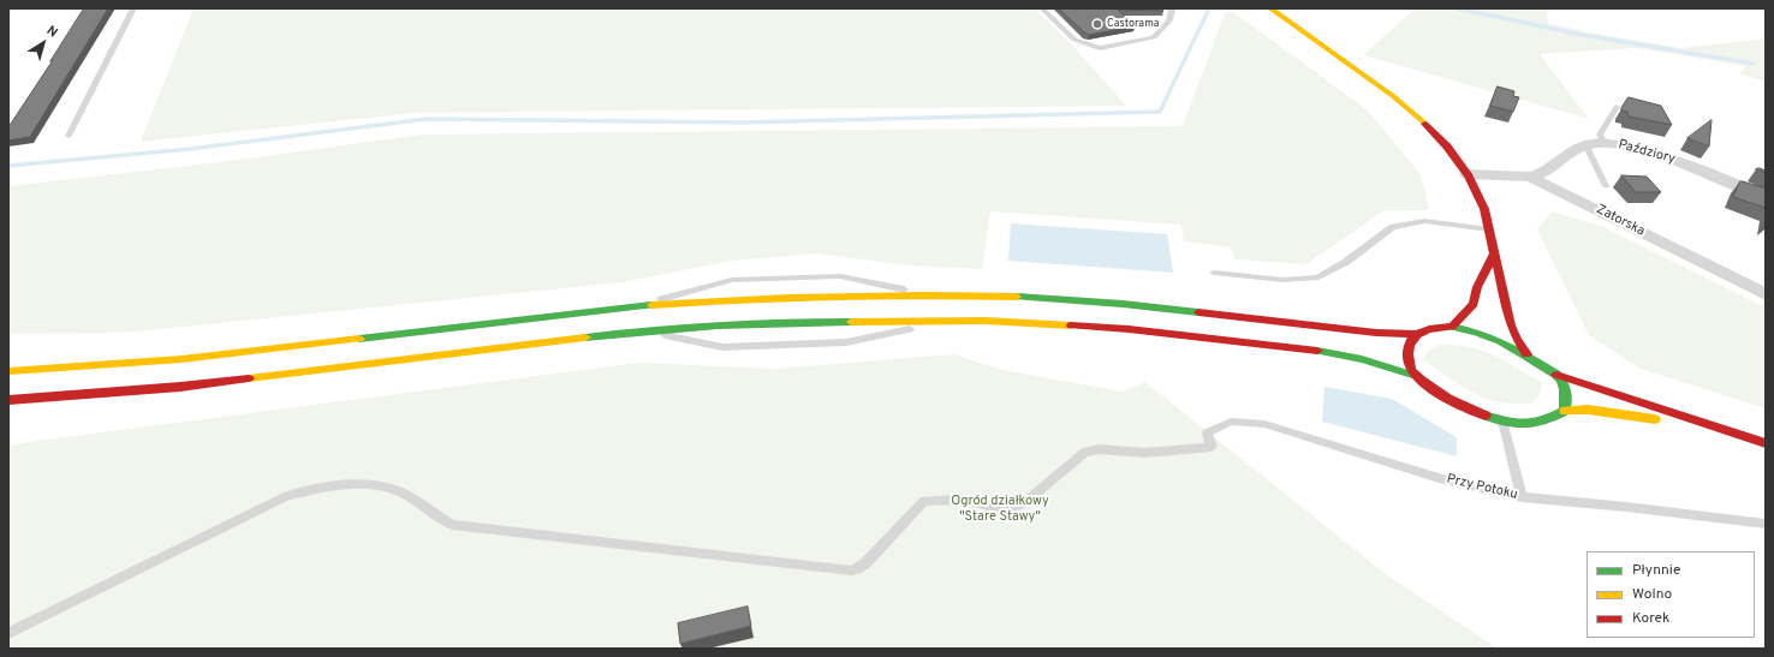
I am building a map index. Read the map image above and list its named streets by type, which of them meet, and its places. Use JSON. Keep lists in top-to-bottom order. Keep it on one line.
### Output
{"streets":{"street":["Paździory","Zatorska"],"lane":["Przy Potoku"]},"parks":["Ogród działkowy \"Stare Stawy\""],"places":["Castorama"],"legend":["Płynnie","Wolno","Korek"],"north":"top right"}
